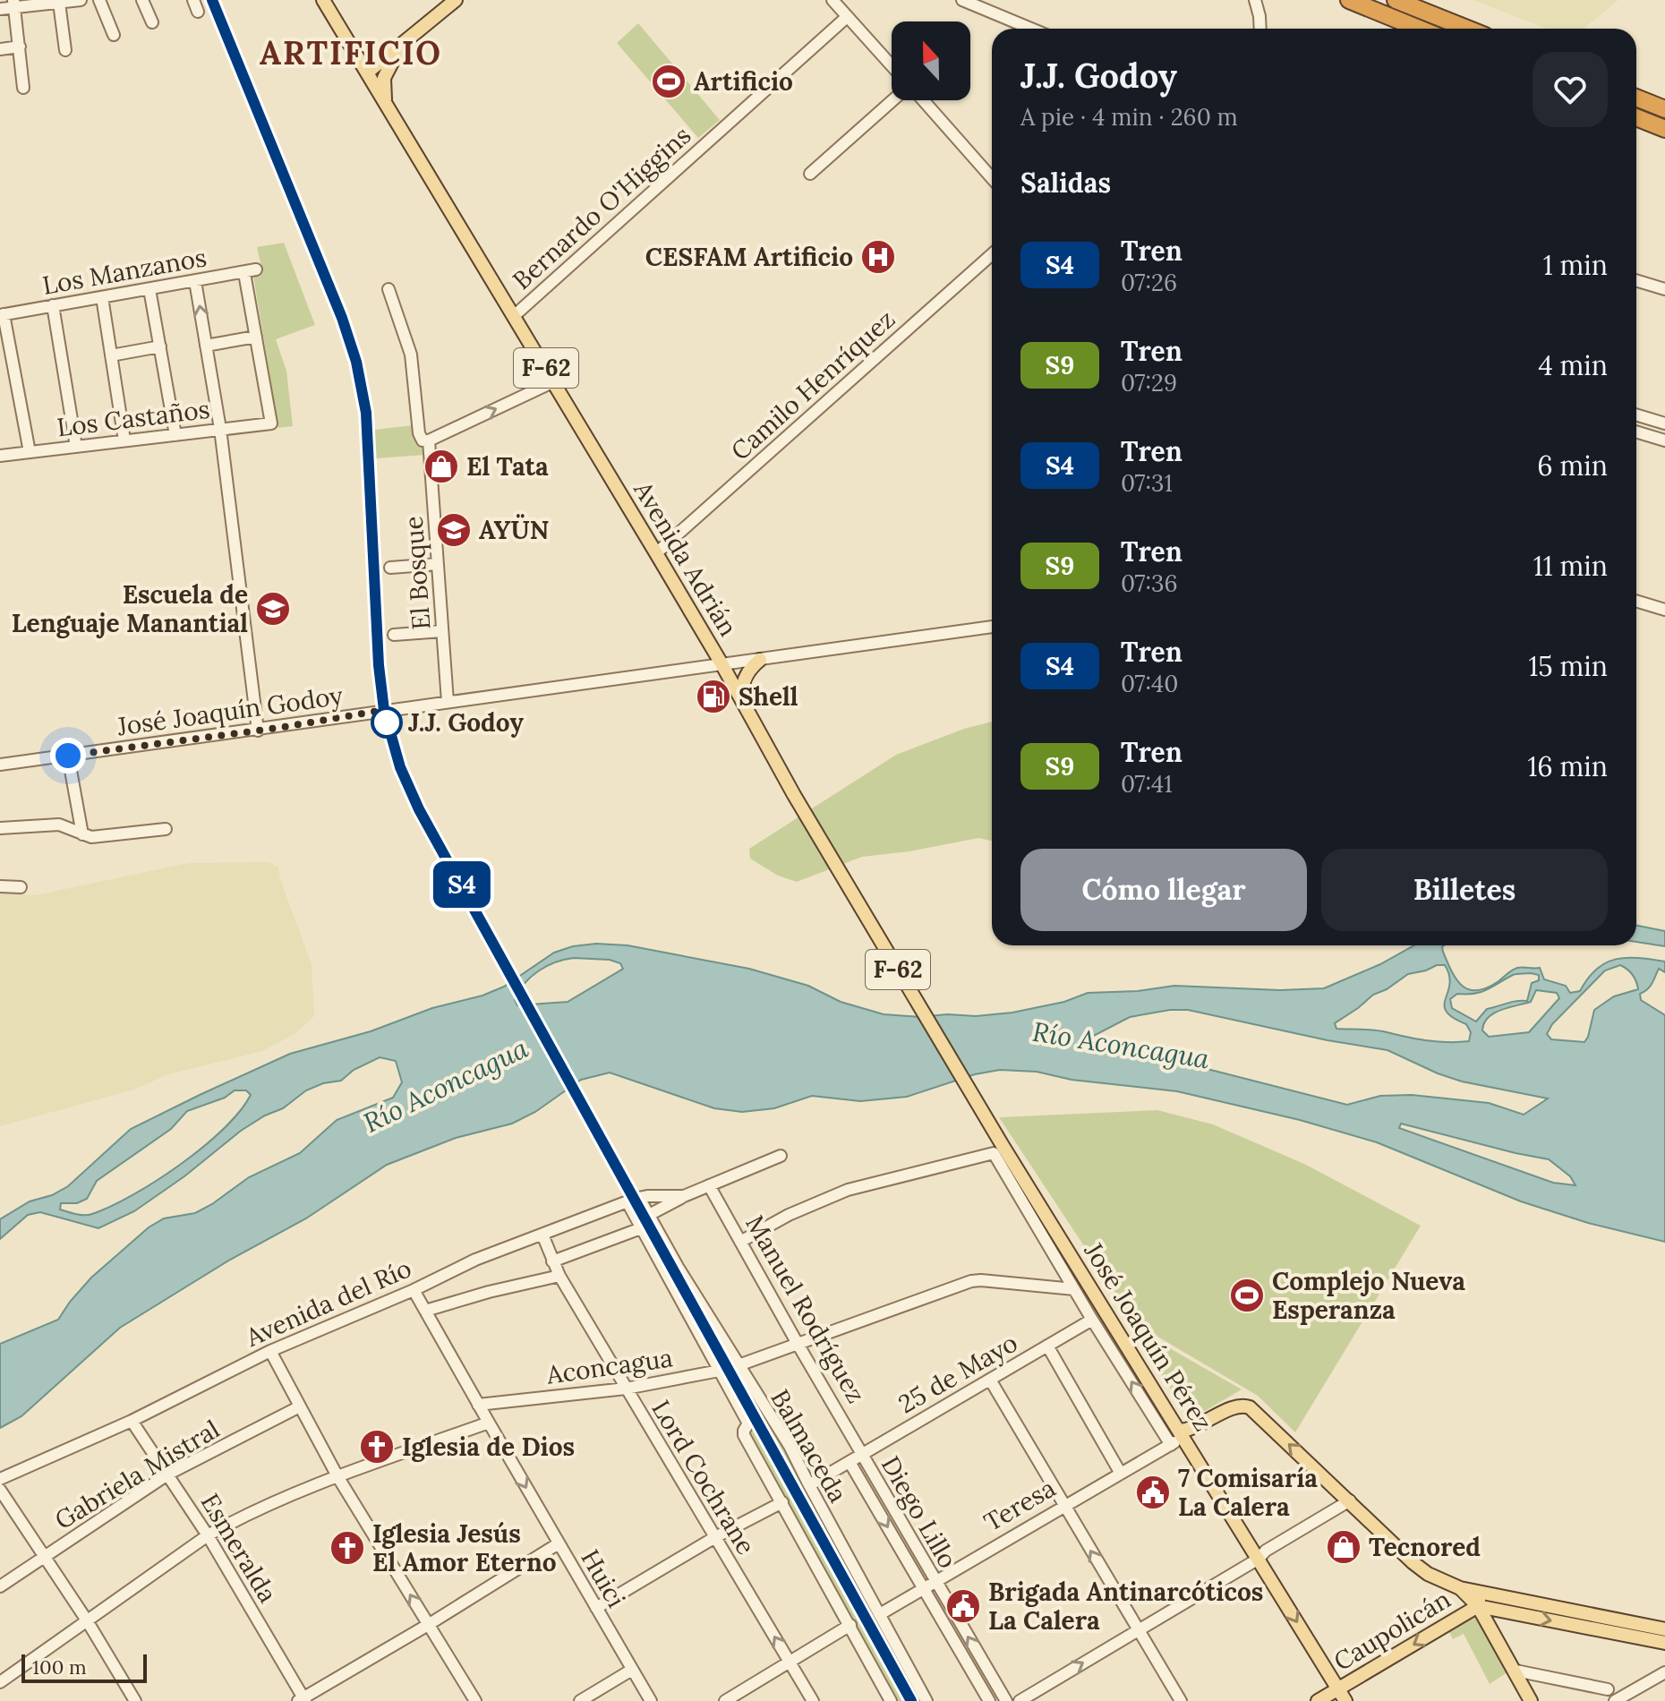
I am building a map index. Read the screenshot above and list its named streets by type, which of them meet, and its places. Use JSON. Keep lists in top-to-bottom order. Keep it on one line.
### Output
{"streets":{"main road":["F-62","Avenida Adrián","José Joaquín Pérez","Teresa","Caupolicán"],"street":["Bernardo O'Higgins","Los Manzanos","Camilo Henríquez","Los Castaños","El Bosque","José Joaquín Godoy","Avenida del Río","Manuel Rodríguez","Aconcagua","25 de Mayo","Balmaceda","Gabriela Mistral","Lord Cochrane","Diego Lillo","Esmeralda","Huici"]},"crossings":[["Bernardo O'Higgins","Avenida Adrián"],["Los Manzanos","Los Castaños"],["Camilo Henríquez","Avenida Adrián"],["Avenida Adrián","José Joaquín Godoy"],["Avenida Adrián","José Joaquín Pérez"],["El Bosque","José Joaquín Godoy"],["Avenida del Río","Manuel Rodríguez"],["Avenida del Río","Balmaceda"],["Avenida del Río","Lord Cochrane"],["Avenida del Río","Esmeralda"],["Avenida del Río","Huici"],["Manuel Rodríguez","Aconcagua"],["Manuel Rodríguez","25 de Mayo"],["Manuel Rodríguez","Diego Lillo"],["José Joaquín Pérez","Aconcagua"],["José Joaquín Pérez","25 de Mayo"],["José Joaquín Pérez","Teresa"],["José Joaquín Pérez","Caupolicán"],["Aconcagua","Balmaceda"],["Aconcagua","Lord Cochrane"],["Aconcagua","Huici"],["25 de Mayo","Balmaceda"],["25 de Mayo","Diego Lillo"],["Balmaceda","Teresa"],["Gabriela Mistral","Esmeralda"],["Teresa","Diego Lillo"]],"one_way":["Caupolicán"],"districts":["ARTIFICIO"],"water":["Río Aconcagua"],"places":{"sports":["Artificio","Complejo Nueva Esperanza"],"hospital":["CESFAM Artificio"],"shop":["El Tata","Tecnored"],"school or university":["AYÜN","Escuela de Lenguaje Manantial"],"fuel station":["Shell"],"other":["J.J. Godoy"],"church":["Iglesia de Dios","Iglesia Jesús El Amor Eterno"],"public building":["7 Comisaría La Calera","Brigada Antinarcóticos La Calera"]},"scale_bar":"100 m","north":"top","page":{"on_map":"S4","heading":[["J.J. Godoy","A pie · 4 min · 260 m"],"Salidas"],"list":[{"mark":"S4","name":"Tren","note":"07:26","value":"1 min"},{"mark":"S9","name":"Tren","note":"07:29","value":"4 min"},{"mark":"S4","name":"Tren","note":"07:31","value":"6 min"},{"mark":"S9","name":"Tren","note":"07:36","value":"11 min"},{"mark":"S4","name":"Tren","note":"07:40","value":"15 min"},{"mark":"S9","name":"Tren","note":"07:41","value":"16 min"}],"buttons":["Cómo llegar","Billetes"],"scale":"100 m"}}
